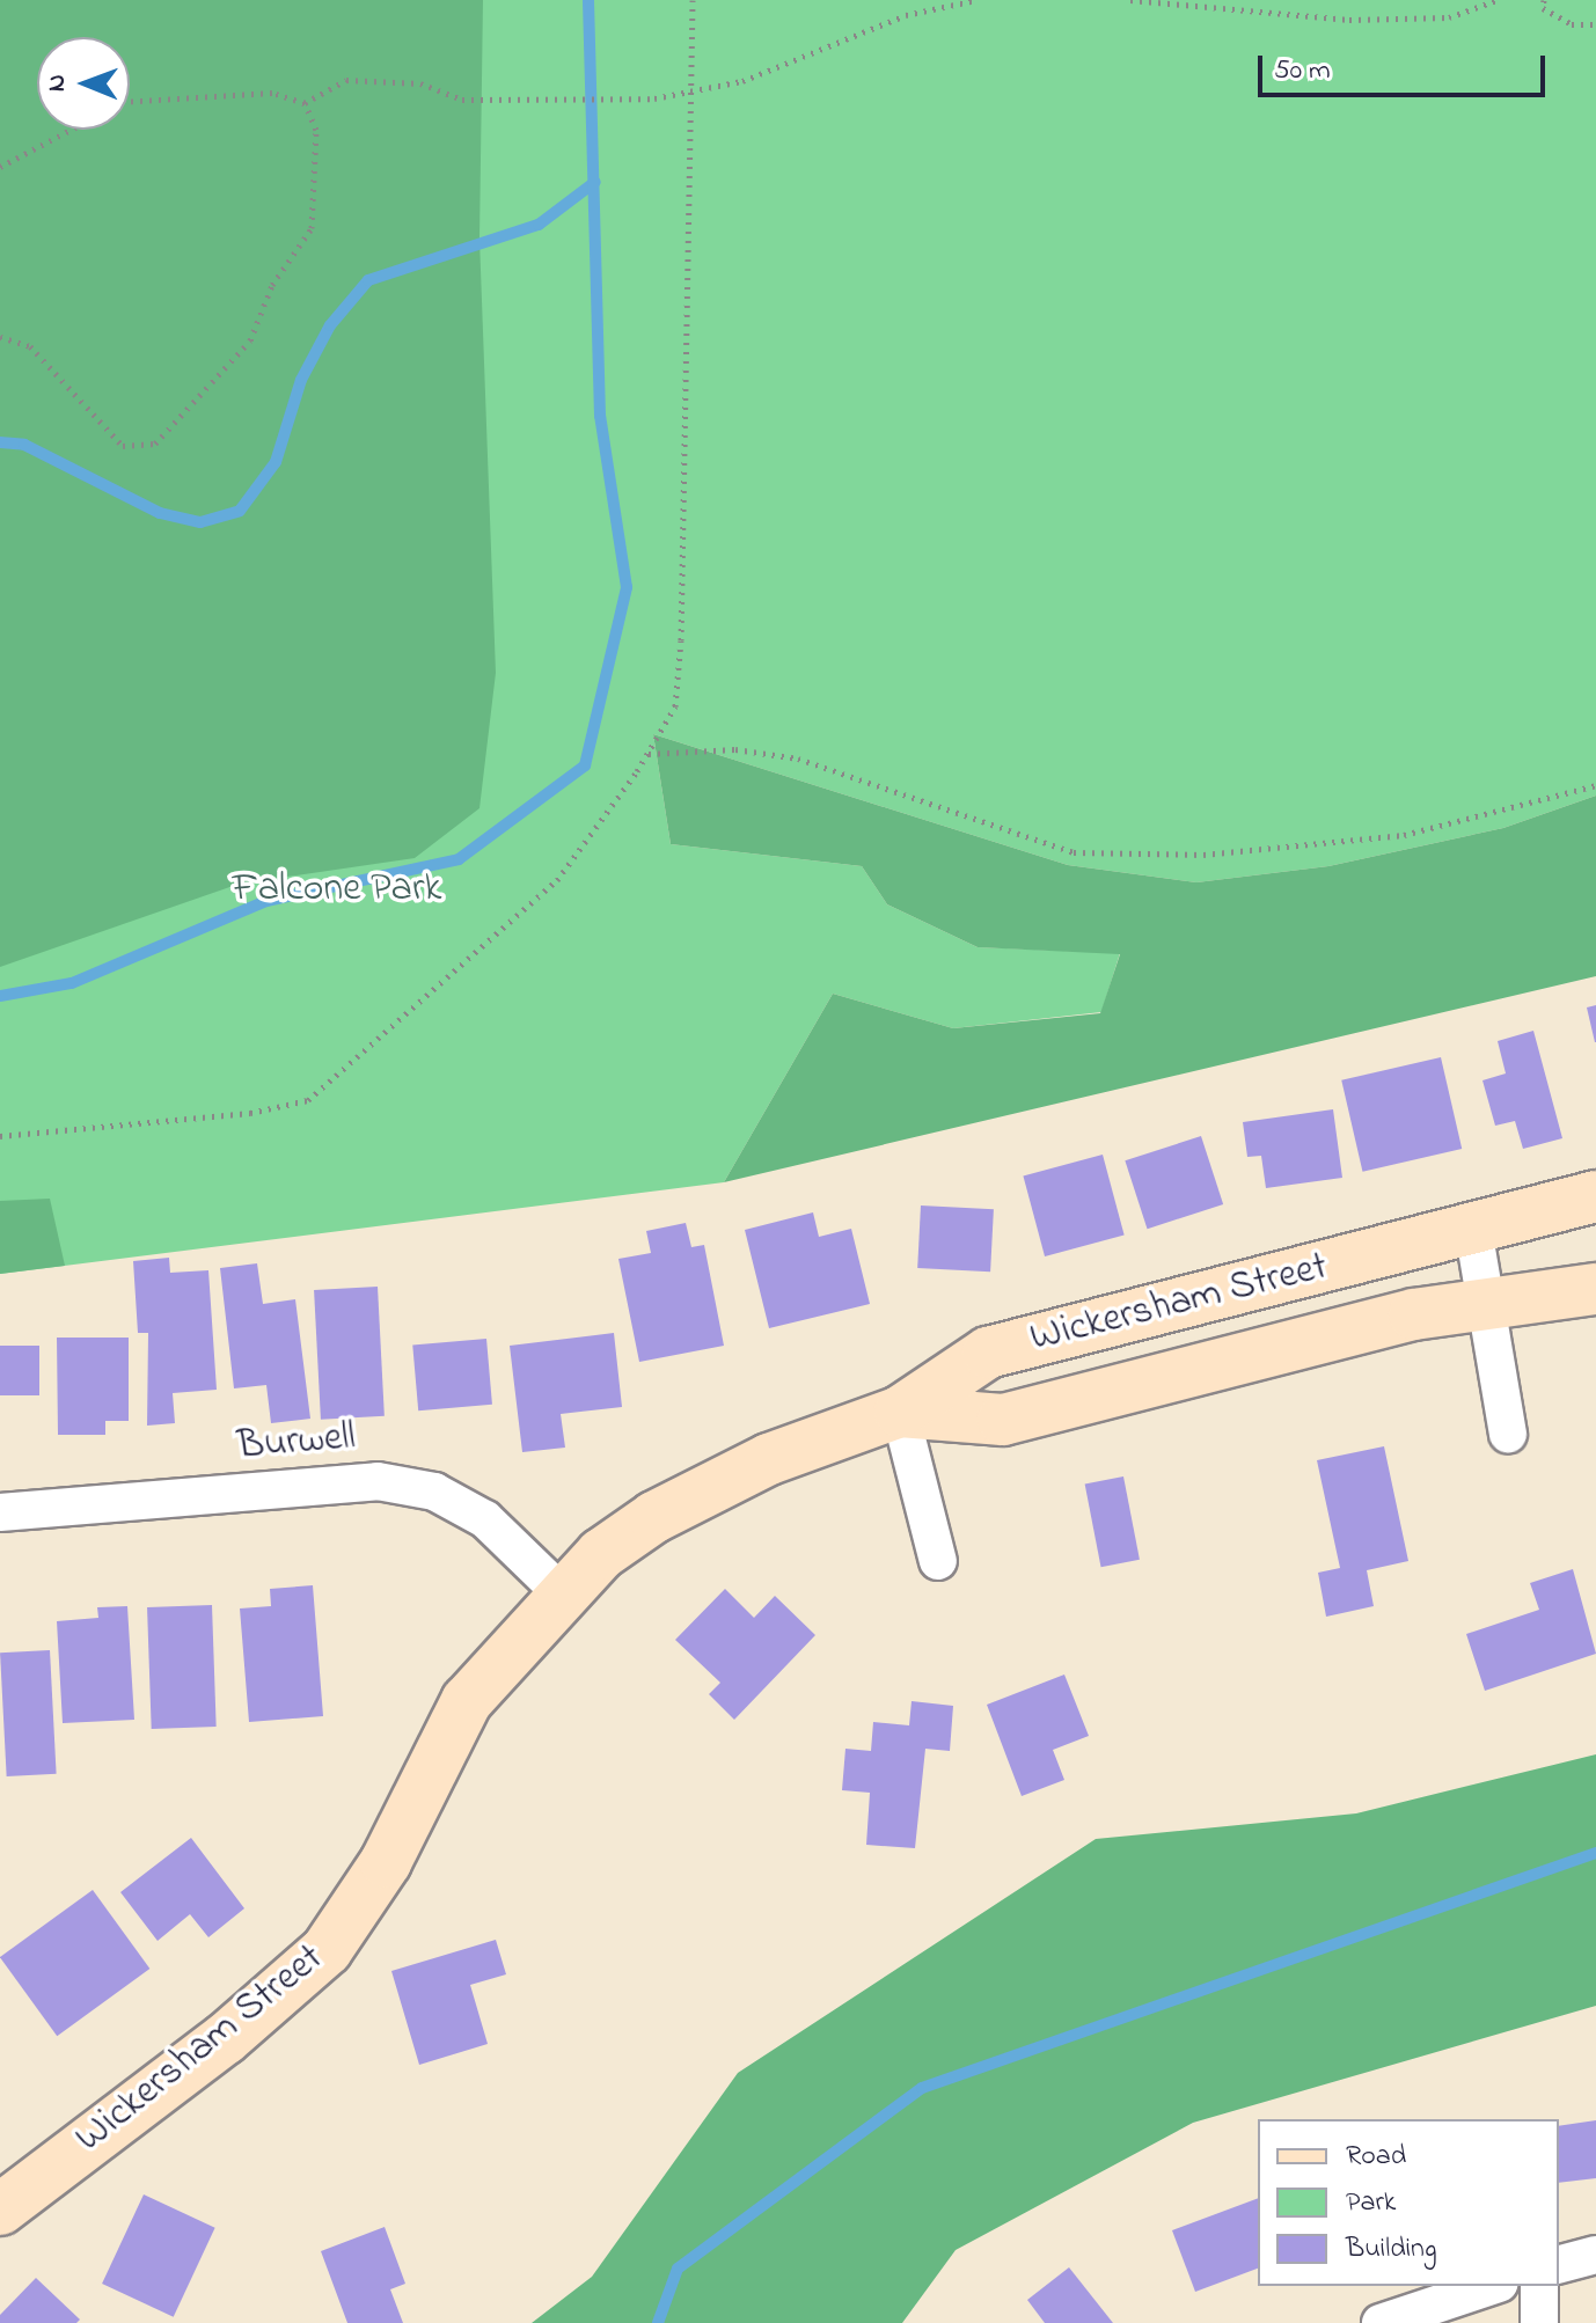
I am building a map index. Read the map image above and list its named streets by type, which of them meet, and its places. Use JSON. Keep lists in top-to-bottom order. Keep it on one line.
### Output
{"streets":{"street":["Wickersham Street","Burwell"]},"crossings":[["Wickersham Street","Burwell"]],"parks":["Falcone Park"],"legend":["Road","Park","Building"],"scale_bar":"50 m","north":"left"}
